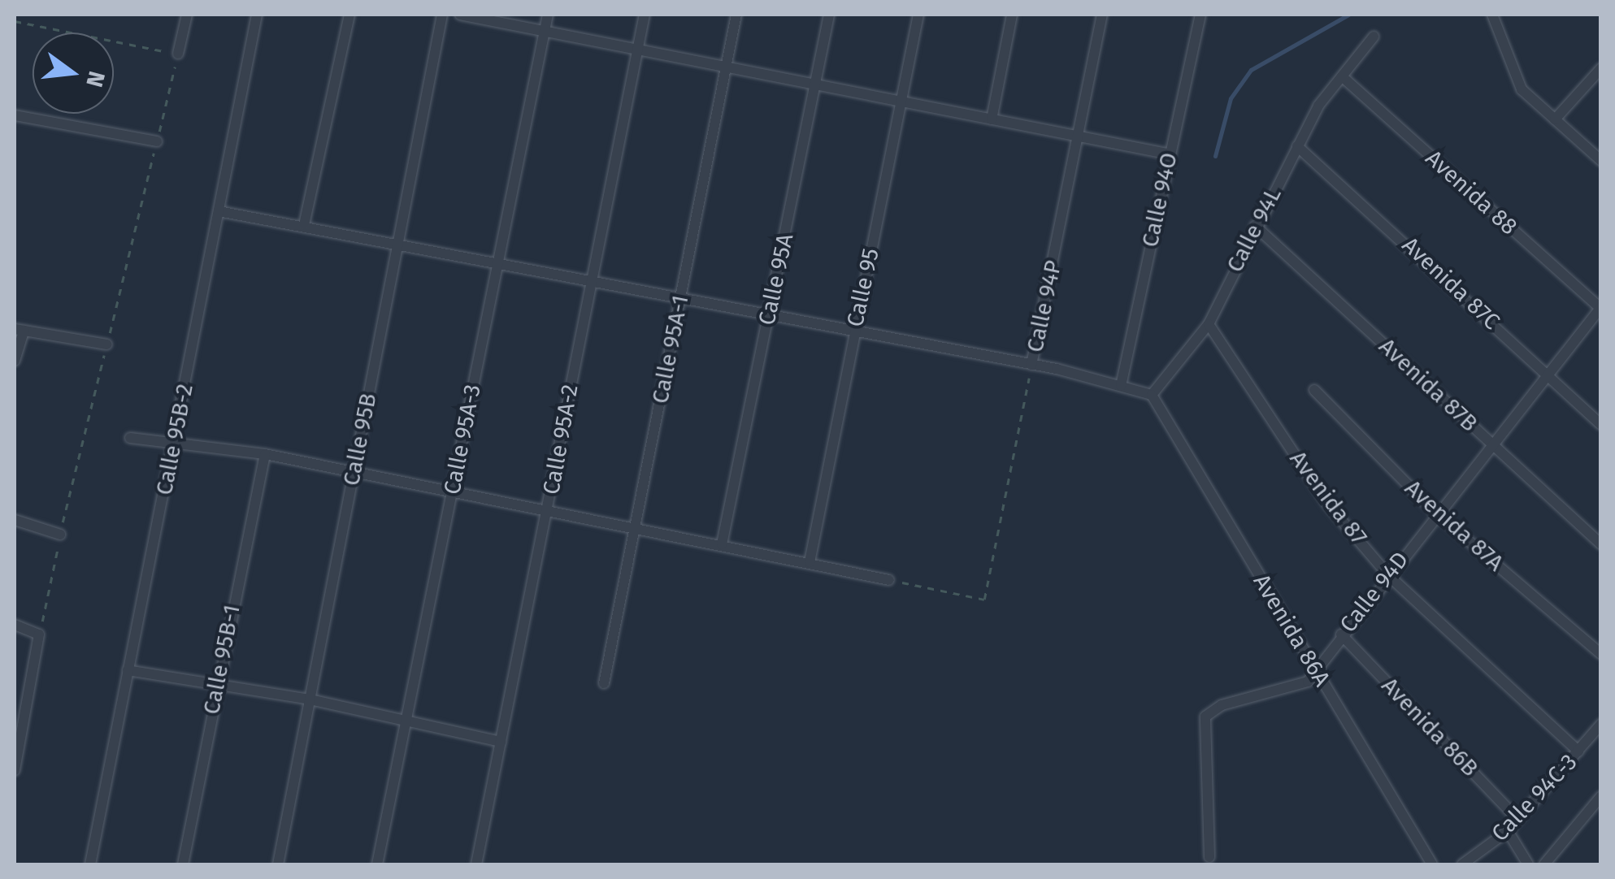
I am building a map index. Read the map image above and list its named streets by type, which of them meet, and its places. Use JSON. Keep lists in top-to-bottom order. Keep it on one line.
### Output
{"streets":{"street":["Avenida 88","Calle 94O","Calle 94L","Calle 95A","Avenida 87C","Calle 95","Calle 94P","Calle 95A-1","Avenida 87B","Calle 95B-2","Calle 95B","Calle 95A-3","Calle 95A-2","Avenida 87","Avenida 87A","Calle 94D","Avenida 86A","Calle 95B-1","Avenida 86B","Calle 94C-3"]},"crossings":[["Avenida 88","Calle 94L"],["Avenida 88","Calle 94D"],["Calle 94L","Avenida 87C"],["Calle 94L","Avenida 87B"],["Calle 94L","Avenida 87"],["Calle 94L","Avenida 86A"],["Avenida 87C","Calle 94D"],["Avenida 87B","Calle 94D"],["Avenida 87","Calle 94D"],["Avenida 87","Calle 94C-3"],["Avenida 87A","Calle 94D"],["Calle 94D","Avenida 86A"],["Calle 94D","Avenida 86B"],["Avenida 86B","Calle 94C-3"]],"north":"right"}
